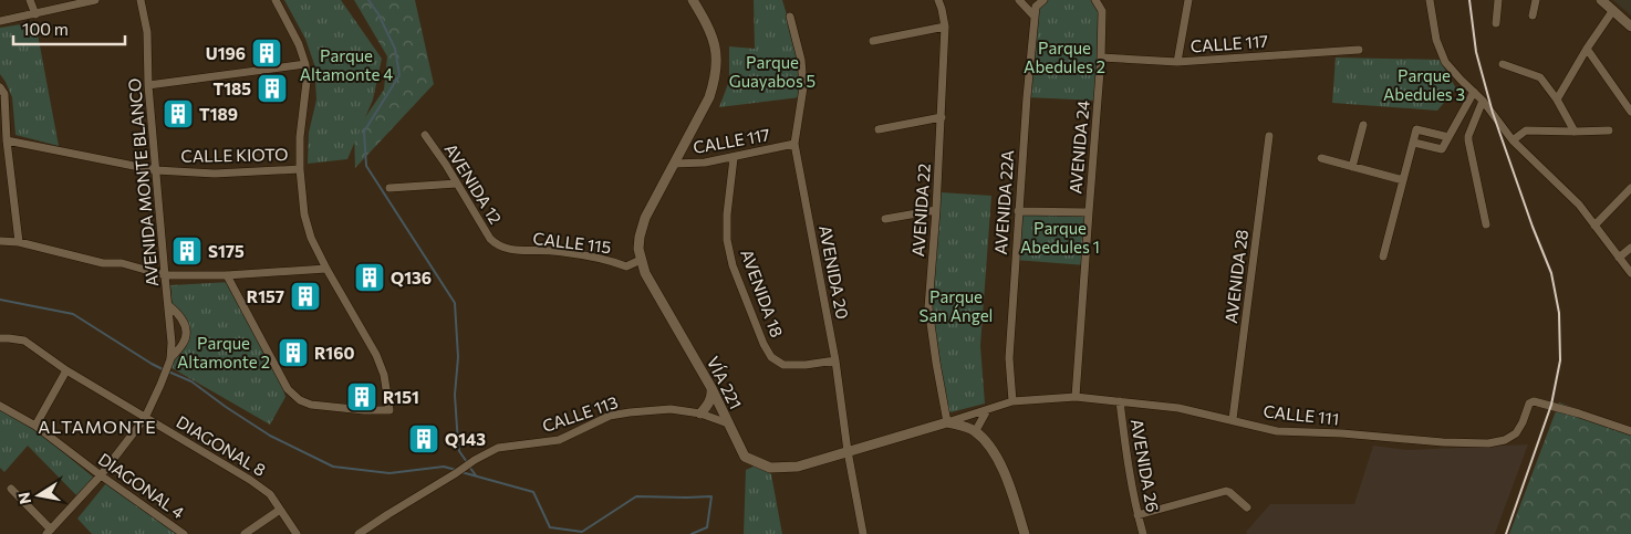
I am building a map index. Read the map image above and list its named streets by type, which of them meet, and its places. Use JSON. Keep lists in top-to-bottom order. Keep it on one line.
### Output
{"streets":{"main road":["VÍA 221"],"street":["CALLE 117","AVENIDA 24","CALLE KIOTO","AVENIDA MONTE BLANCO","AVENIDA 12","AVENIDA 22A","AVENIDA 22","CALLE 115","AVENIDA 20","AVENIDA 28","AVENIDA 18","CALLE 113","CALLE 111","DIAGONAL 8","AVENIDA 26","DIAGONAL 4"]},"crossings":[["CALLE 117","AVENIDA 24"],["CALLE 117","AVENIDA 20"],["CALLE 117","AVENIDA 18"],["CALLE 117","VÍA 221"],["AVENIDA 24","CALLE 111"],["CALLE KIOTO","AVENIDA MONTE BLANCO"],["AVENIDA 12","CALLE 115"],["AVENIDA 22A","CALLE 111"],["AVENIDA 22","VÍA 221"],["AVENIDA 22","CALLE 111"],["CALLE 115","VÍA 221"],["AVENIDA 20","AVENIDA 18"],["AVENIDA 20","VÍA 221"],["AVENIDA 28","CALLE 111"],["VÍA 221","CALLE 113"],["VÍA 221","CALLE 111"],["CALLE 111","AVENIDA 26"]],"districts":["ALTAMONTE"],"parks":["Parque Abedules 2","Parque Altamonte 4","Parque Guayabos 5","Parque Abedules 3","Parque Abedules 1","Parque San Ángel","Parque Altamonte 2"],"places":{"building":["U196","T185","T189","S175","Q136","R157","R160","R151","Q143"]},"scale_bar":"100 m","north":"left"}
